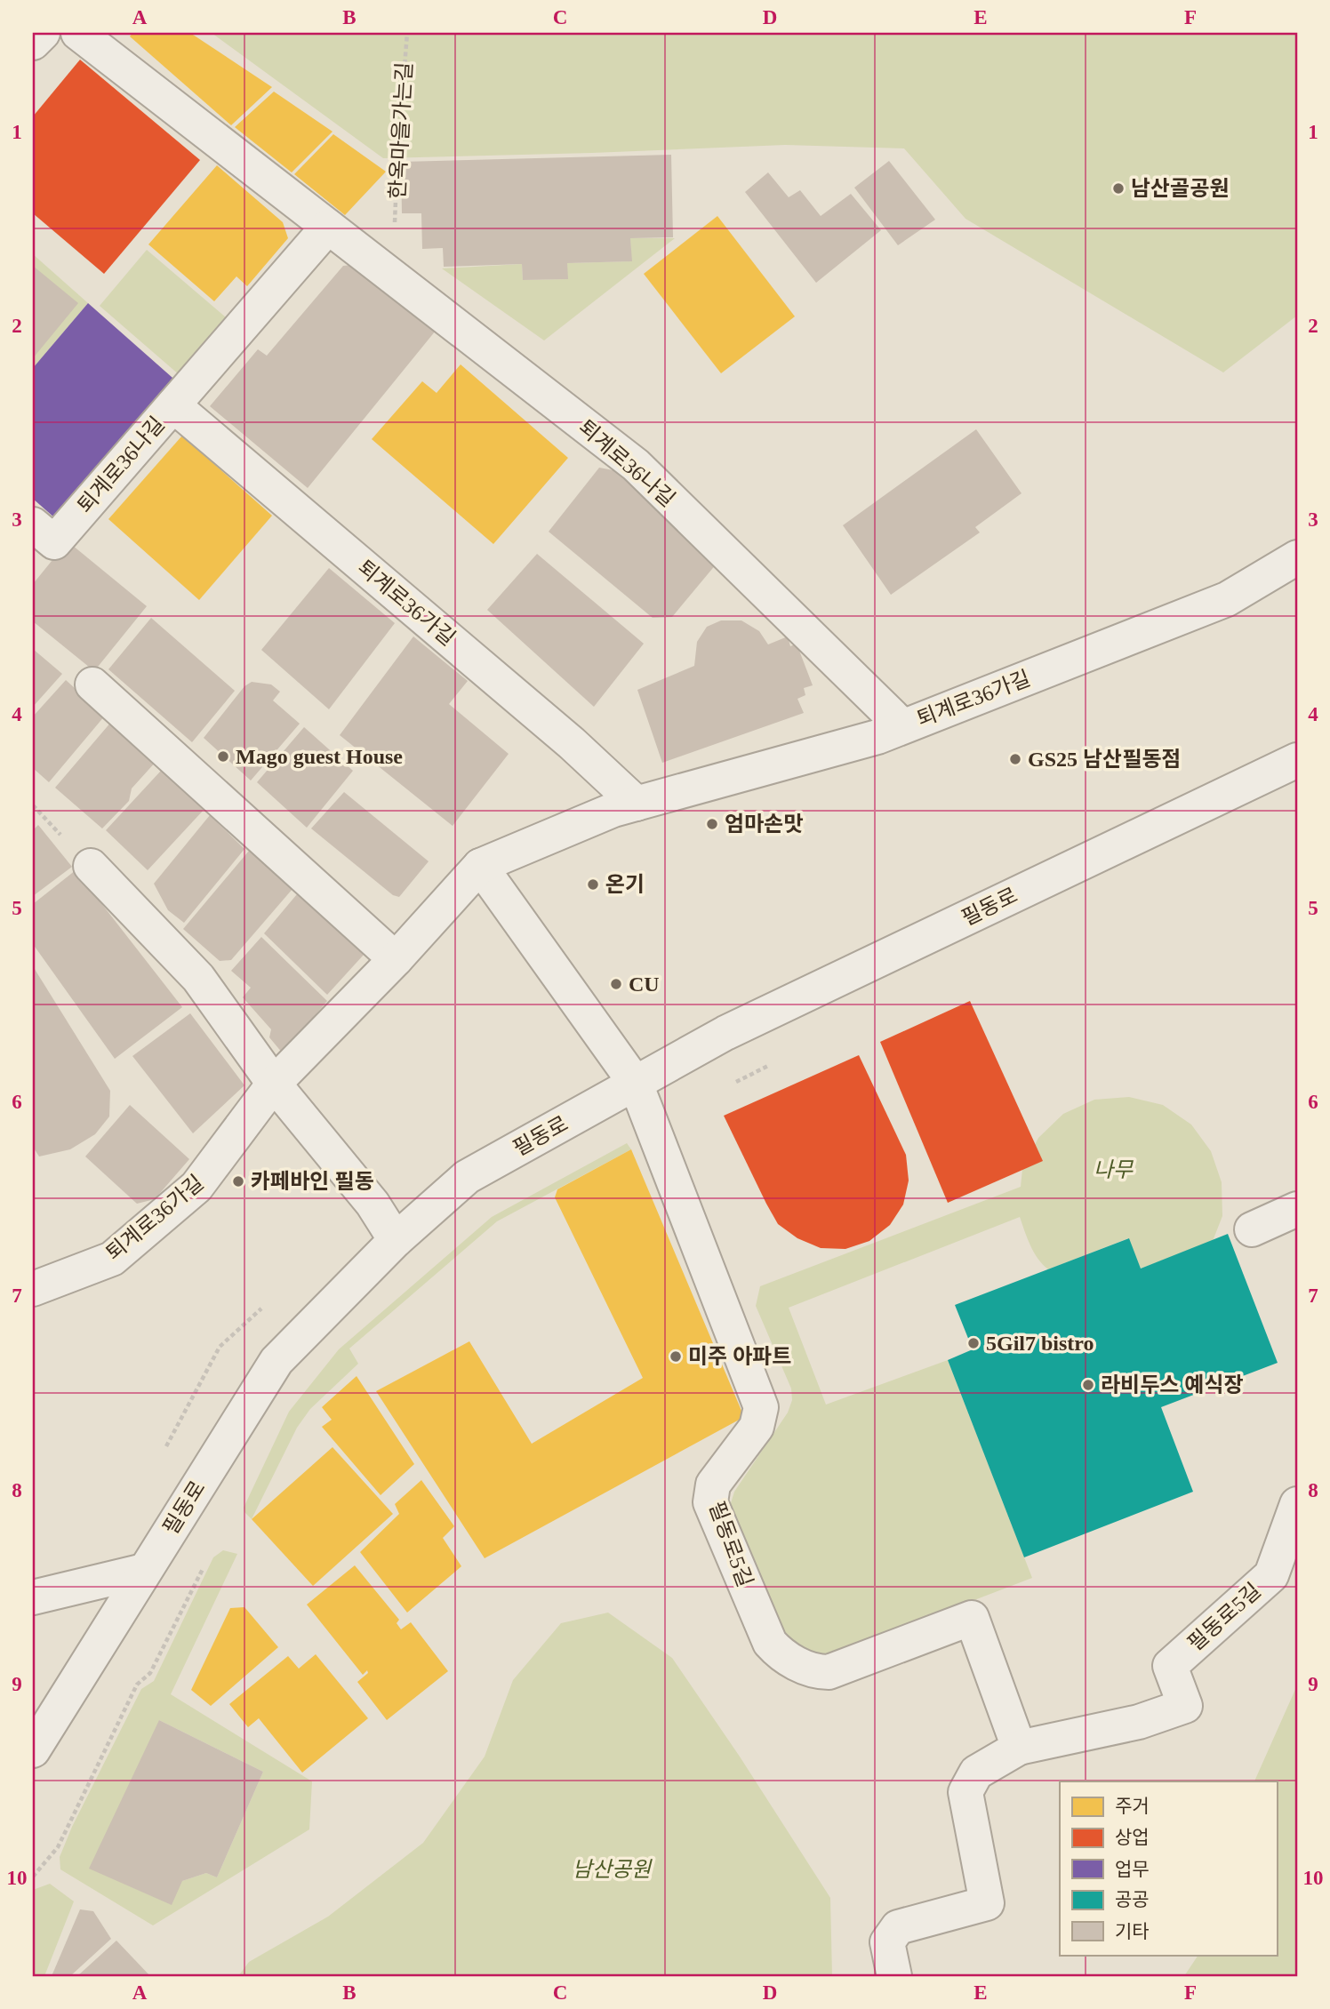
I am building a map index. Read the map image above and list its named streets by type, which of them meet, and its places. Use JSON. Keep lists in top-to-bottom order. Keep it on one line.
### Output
{"streets":{"street":["퇴계로36나길","퇴계로36가길","필동로","필동로5길"],"path":["한옥마을가는길"]},"crossings":[["한옥마을가는길","퇴계로36나길"],["퇴계로36나길","퇴계로36가길"],["필동로","필동로5길"]],"parks":["나무","남산공원"],"places":["남산골공원","Mago guest House","GS25 남산필동점","엄마손맛","온기","CU","카페바인 필동","5Gil7 bistro","미주 아파트","라비두스 예식장"],"legend":["주거","상업","업무","공공","기타"],"grid":{"columns":["A","B","C","D","E","F"],"rows":["1","2","3","4","5","6","7","8","9","10"]}}
